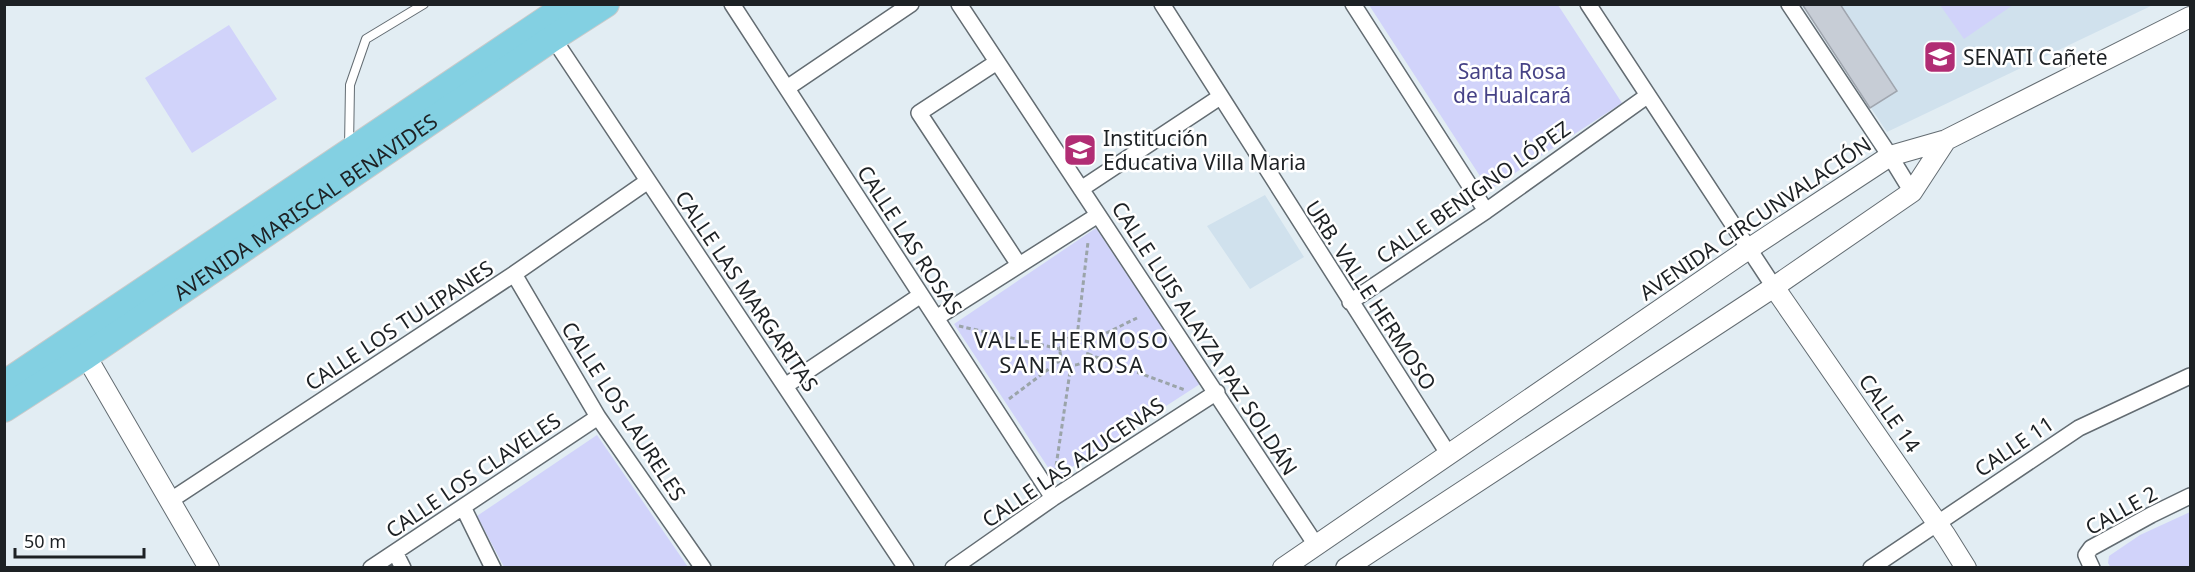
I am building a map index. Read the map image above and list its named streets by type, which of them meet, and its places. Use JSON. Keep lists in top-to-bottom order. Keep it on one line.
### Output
{"streets":{"highway":["AVENIDA MARISCAL BENAVIDES"],"street":["CALLE BENIGNO LÓPEZ","AVENIDA CIRCUNVALACIÓN","CALLE LAS ROSAS","CALLE LAS MARGARITAS","URB. VALLE HERMOSO","CALLE LOS TULIPANES","CALLE LUIS ALAYZA PAZ SOLDÁN","CALLE LOS LAURELES","CALLE 14","CALLE 11","CALLE LAS AZUCENAS","CALLE LOS CLAVELES","CALLE 2"]},"crossings":[["CALLE BENIGNO LÓPEZ","URB. VALLE HERMOSO"],["AVENIDA MARISCAL BENAVIDES","CALLE LAS MARGARITAS"],["AVENIDA CIRCUNVALACIÓN","URB. VALLE HERMOSO"],["AVENIDA CIRCUNVALACIÓN","CALLE LUIS ALAYZA PAZ SOLDÁN"],["CALLE LAS ROSAS","CALLE LAS AZUCENAS"],["CALLE LAS MARGARITAS","CALLE LOS TULIPANES"],["CALLE LOS TULIPANES","CALLE LOS LAURELES"],["CALLE LUIS ALAYZA PAZ SOLDÁN","CALLE LAS AZUCENAS"],["CALLE LOS LAURELES","CALLE LOS CLAVELES"],["CALLE 14","CALLE 11"]],"districts":["VALLE HERMOSO SANTA ROSA"],"parks":["Santa Rosa de Hualcará"],"places":{"school or university":["SENATI Cañete","Institución Educativa Villa Maria"]},"scale_bar":"50 m"}
